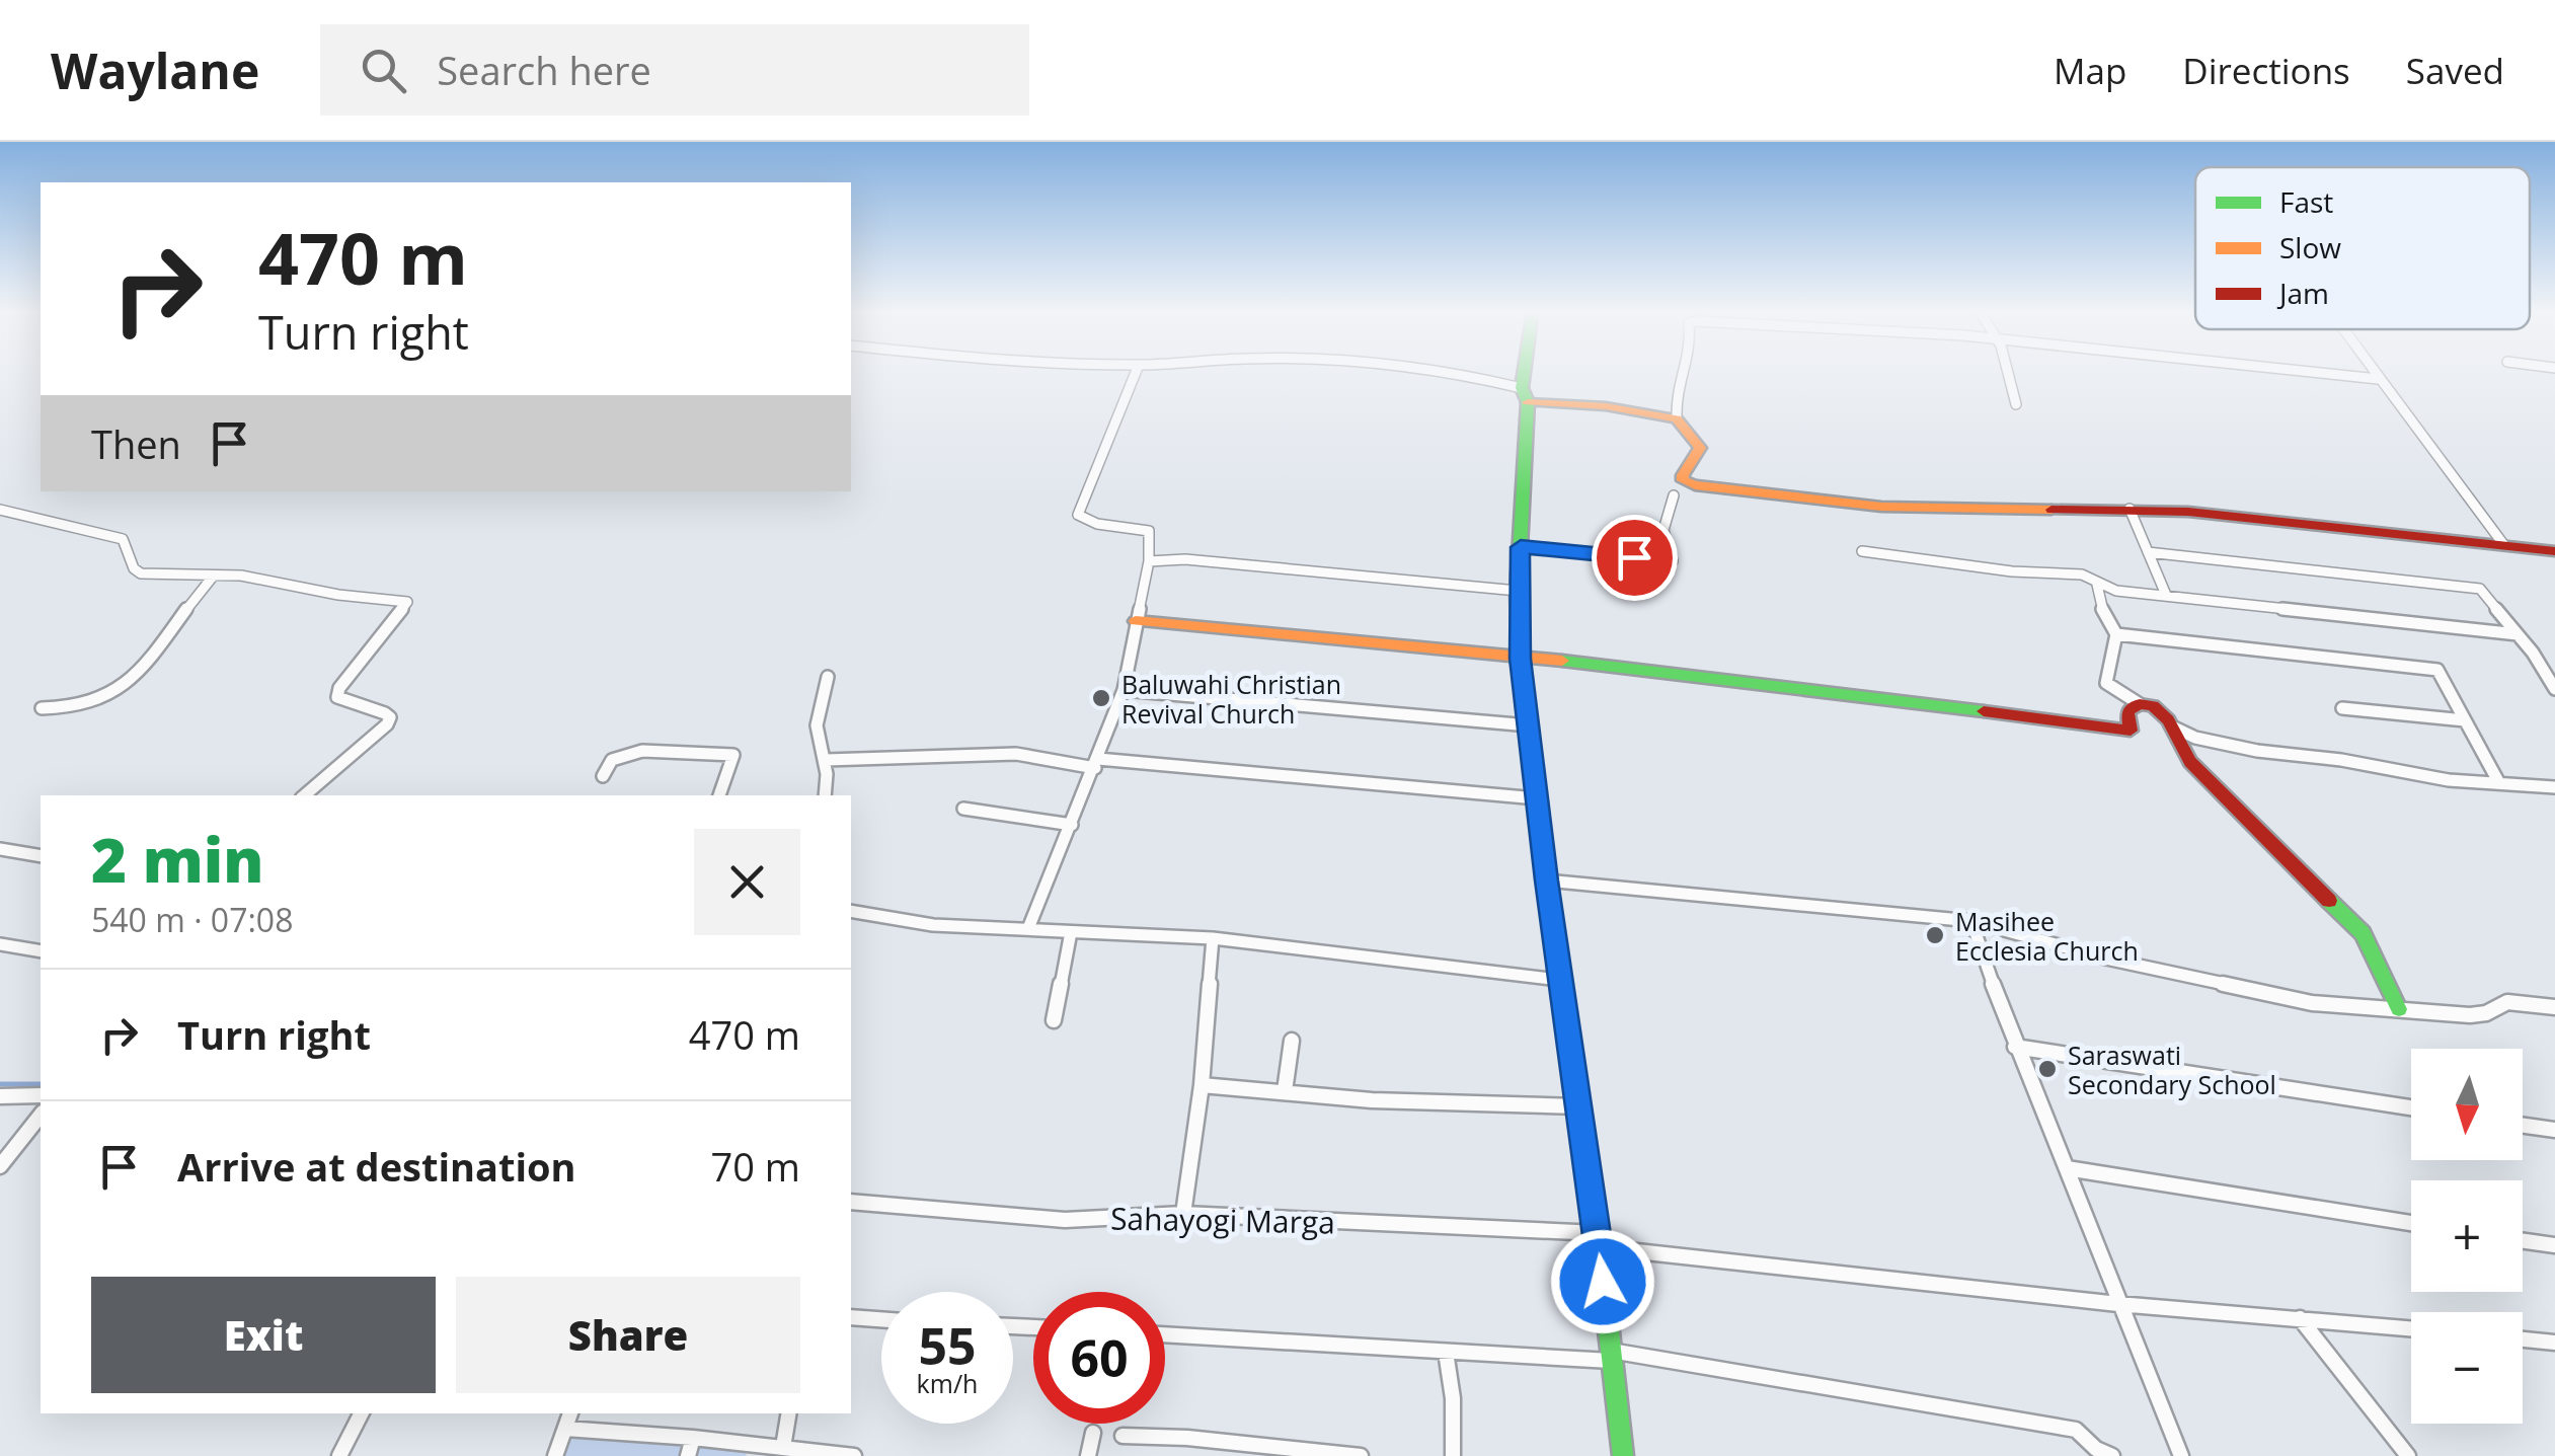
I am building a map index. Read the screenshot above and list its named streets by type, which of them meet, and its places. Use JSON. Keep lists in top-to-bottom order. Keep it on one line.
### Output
{"streets":{"street":["Sahayogi Marga"]},"places":["Baluwahi Christian Revival Church","Masihee Ecclesia Church","Saraswati Secondary School"],"legend":["Fast","Slow","Jam"],"north":"bottom","page":{"header":"Waylane","search":"Search here","nav":["Map","Directions","Saved"],"turn":["470 m","Turn right"],"then":"Then","heading":["2 min","540 m · 07:08"],"list":[{"name":"Turn right","value":"470 m"},{"name":"Arrive at destination","value":"70 m"}],"map_buttons":["+","−"],"buttons":["Exit","Share"],"speed":"55 km/h","limit":"60"}}
